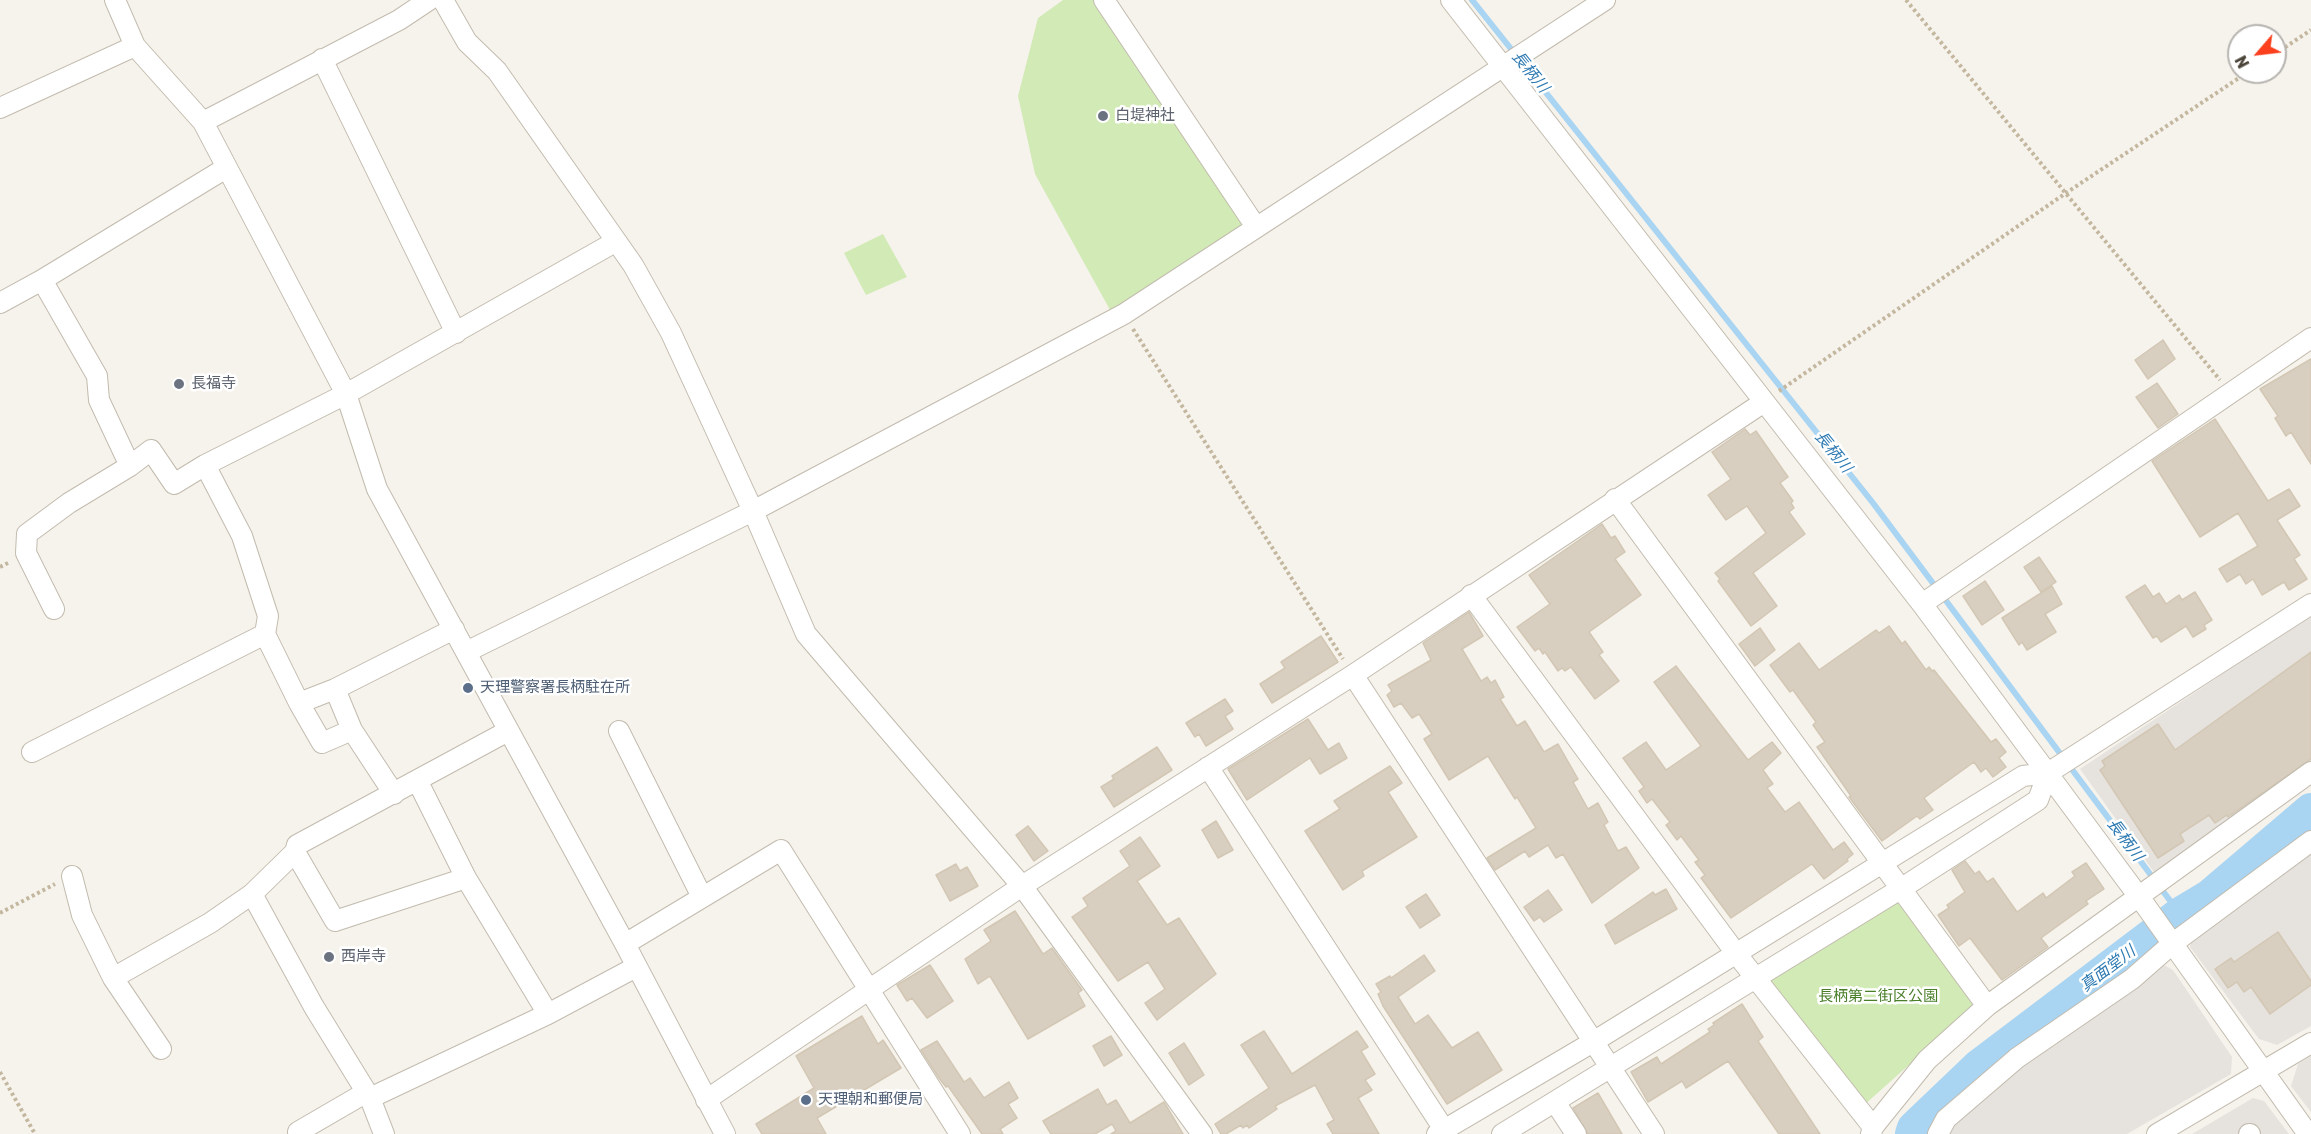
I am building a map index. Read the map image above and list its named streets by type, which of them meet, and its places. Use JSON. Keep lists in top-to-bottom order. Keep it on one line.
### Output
{"water":["長柄川","真面堂川"],"parks":["長柄第二街区公園"],"places":["白堤神社","長福寺","天理警察署長柄駐在所","西岸寺","天理朝和郵便局"],"north":"bottom left"}
